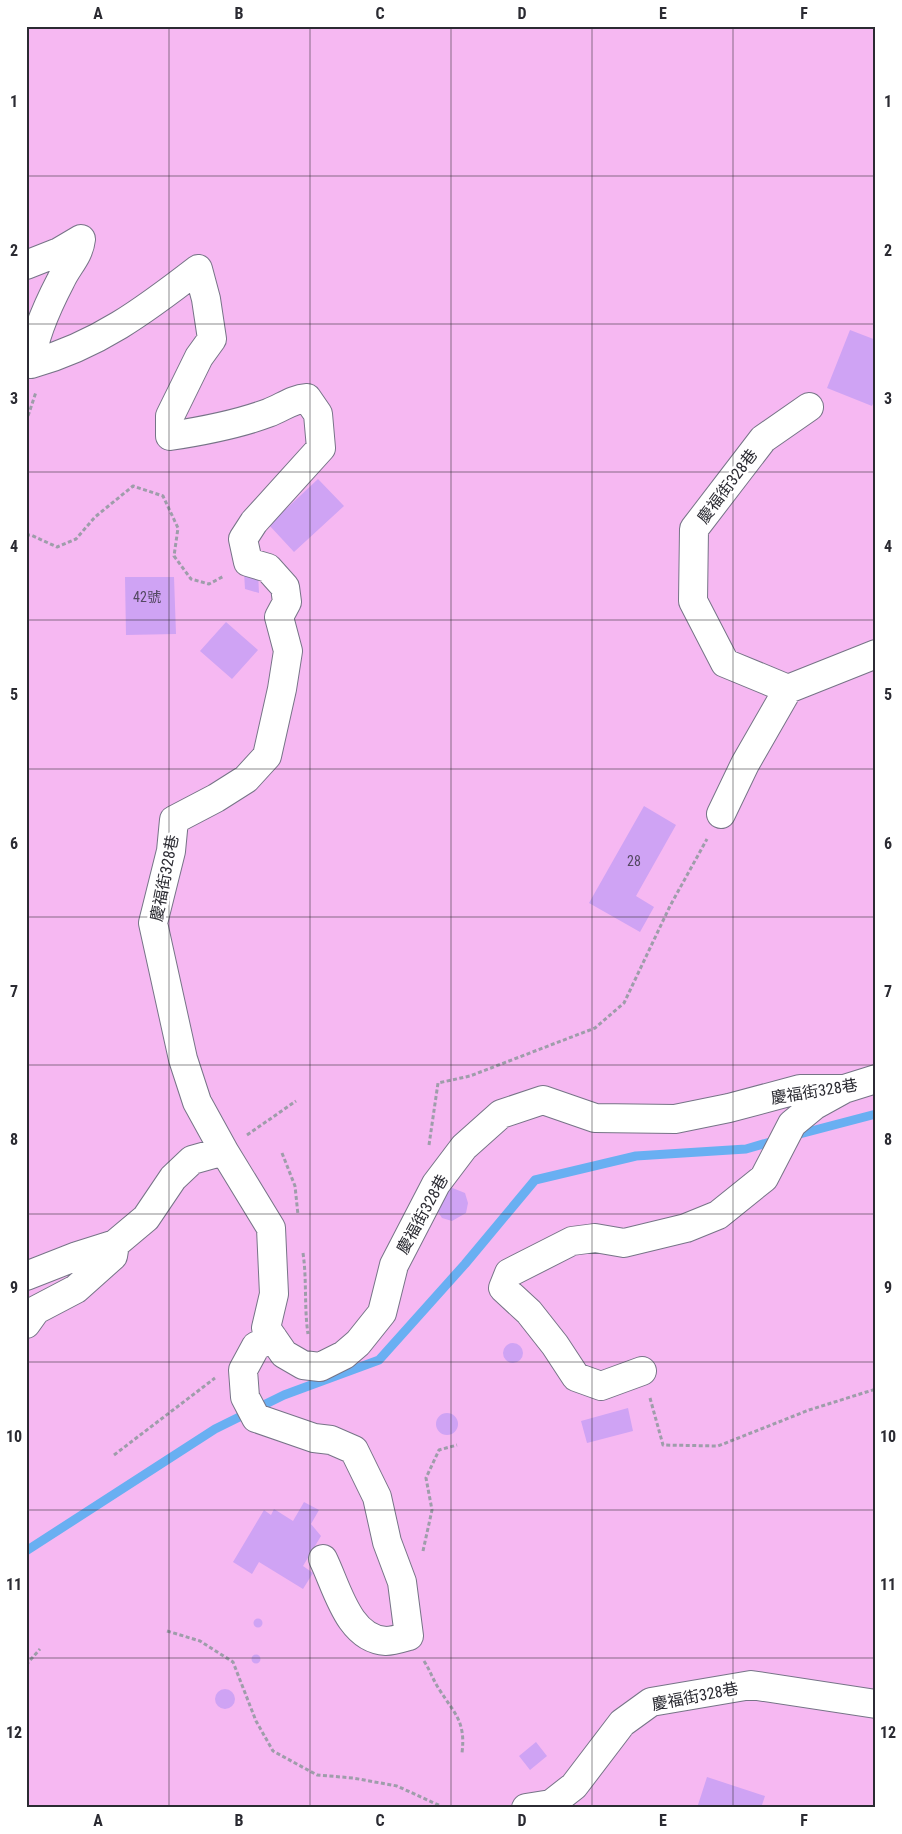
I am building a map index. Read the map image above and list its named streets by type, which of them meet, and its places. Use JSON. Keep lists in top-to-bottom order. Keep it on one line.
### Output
{"streets":{"street":["慶福街328巷"]},"house_numbers":["42號","28"],"grid":{"columns":["A","B","C","D","E","F"],"rows":["1","2","3","4","5","6","7","8","9","10","11","12"]}}
